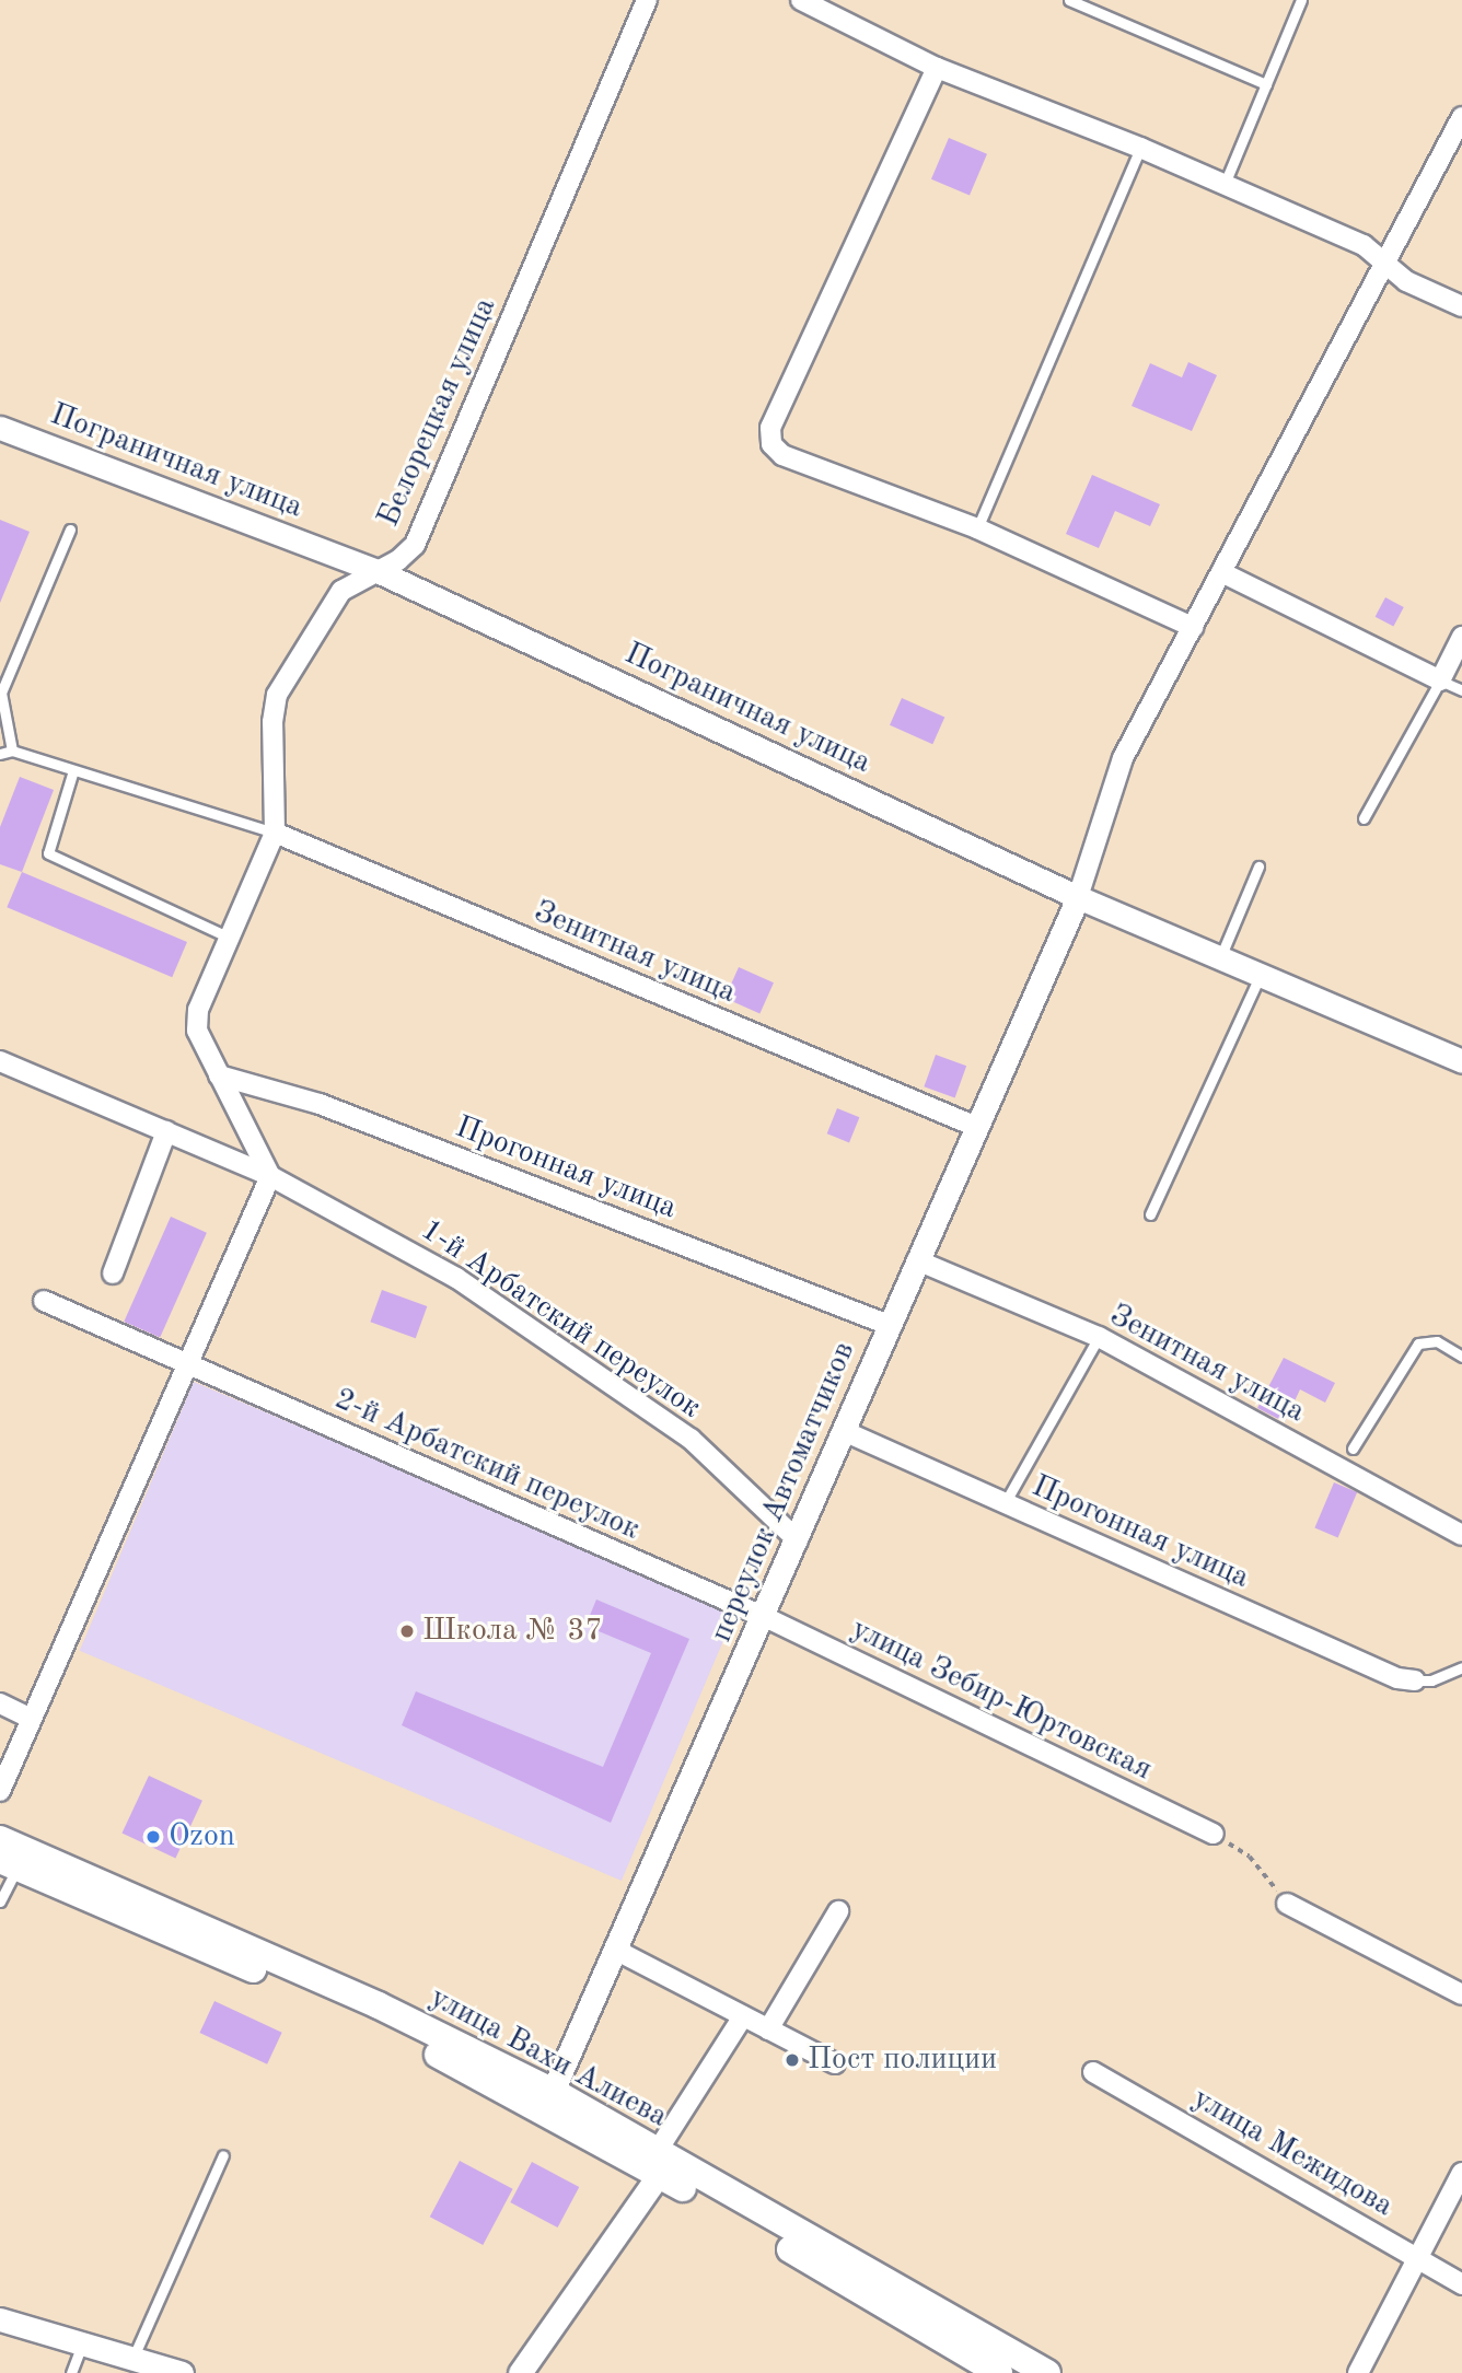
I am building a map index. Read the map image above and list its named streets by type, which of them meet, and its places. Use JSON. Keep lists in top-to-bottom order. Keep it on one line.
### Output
{"streets":{"main road":["улица Вахи Алиева"],"street":["Белорецкая улица","Пограничная улица","Зенитная улица","Прогонная улица","1-й Арбатский переулок","2-й Арбатский переулок","переулок Автоматчиков","улица Зебир-Юртовская","улица Межидова"]},"crossings":[["Белорецкая улица","Пограничная улица"],["Белорецкая улица","Зенитная улица"],["Белорецкая улица","Прогонная улица"],["Пограничная улица","переулок Автоматчиков"],["Зенитная улица","переулок Автоматчиков"],["Прогонная улица","переулок Автоматчиков"],["1-й Арбатский переулок","переулок Автоматчиков"],["2-й Арбатский переулок","переулок Автоматчиков"],["2-й Арбатский переулок","улица Зебир-Юртовская"],["переулок Автоматчиков","улица Зебир-Юртовская"],["переулок Автоматчиков","улица Вахи Алиева"]],"places":["Школа № 37","Ozon","Пост полиции"]}
